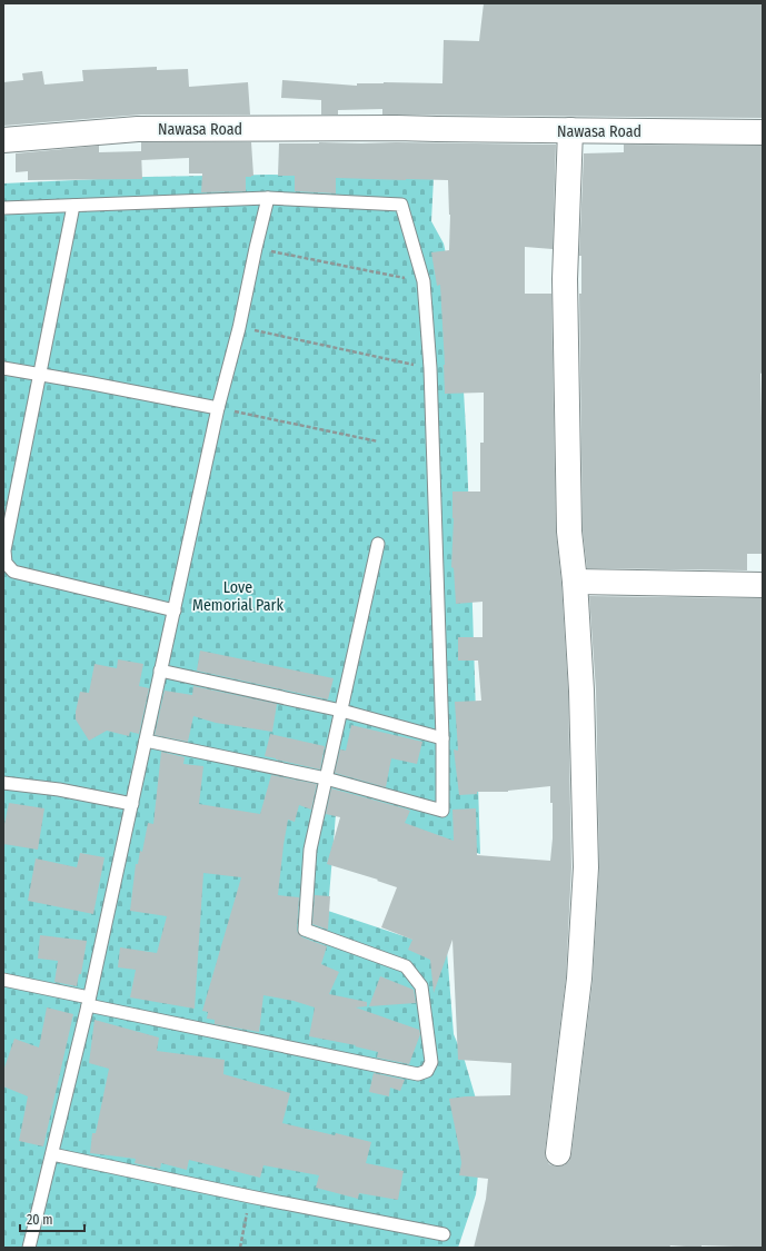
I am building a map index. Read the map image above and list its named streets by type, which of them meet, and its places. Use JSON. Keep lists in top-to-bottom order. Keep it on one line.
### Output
{"streets":{"street":["Nawasa Road"]},"parks":["Love Memorial Park"],"scale_bar":"20 m"}
